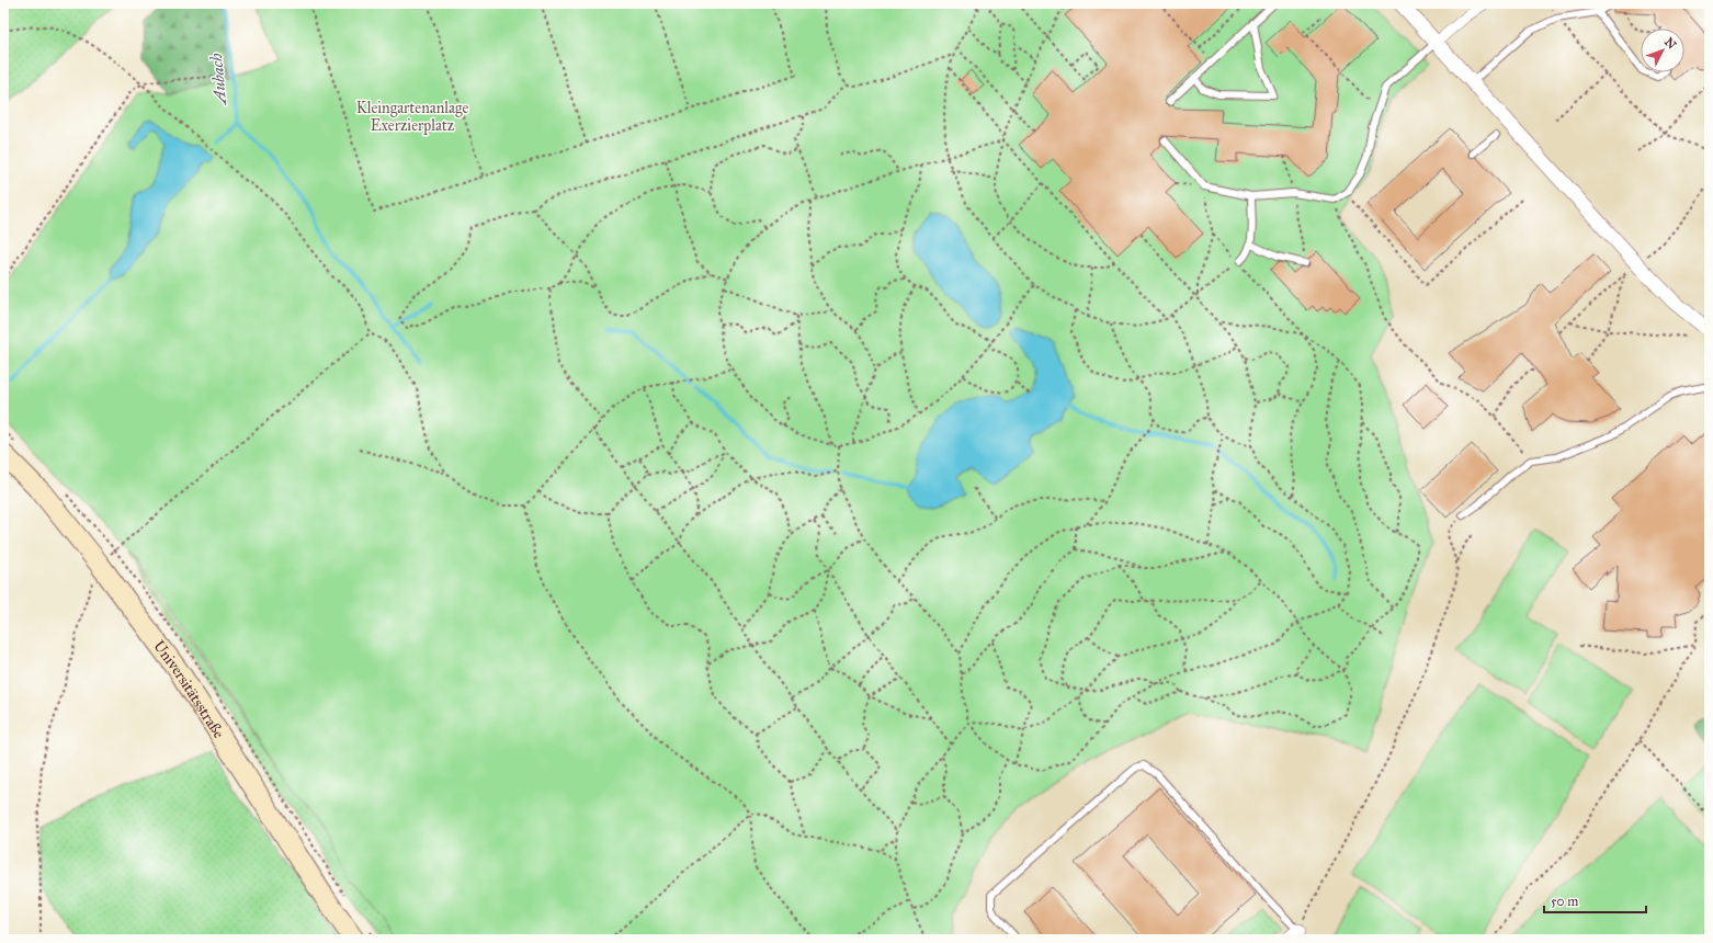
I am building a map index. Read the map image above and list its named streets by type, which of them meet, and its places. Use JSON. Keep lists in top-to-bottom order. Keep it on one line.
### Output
{"streets":{"main road":["Universitätsstraße"]},"water":["Aubach"],"parks":["Kleingartenanlage Exerzierplatz"],"scale_bar":"50 m","north":"top right"}
